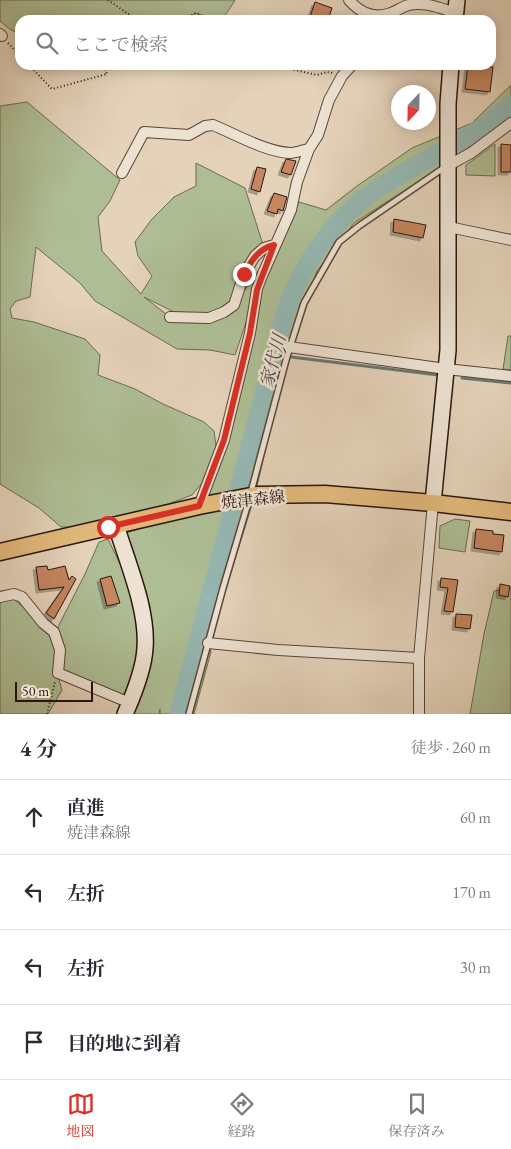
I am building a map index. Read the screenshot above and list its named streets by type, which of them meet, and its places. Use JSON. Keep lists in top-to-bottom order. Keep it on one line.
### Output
{"streets":{"main road":["焼津森線"]},"water":["家代川"],"scale_bar":"50 m","north":"bottom","page":{"search":"ここで検索","scale":"50 m","heading":["4 分","徒歩 · 260 m"],"list":[["直進","焼津森線","60 m"],["左折","170 m"],["左折","30 m"],"目的地に到着"],"nav":["地図","経路","保存済み"]}}
